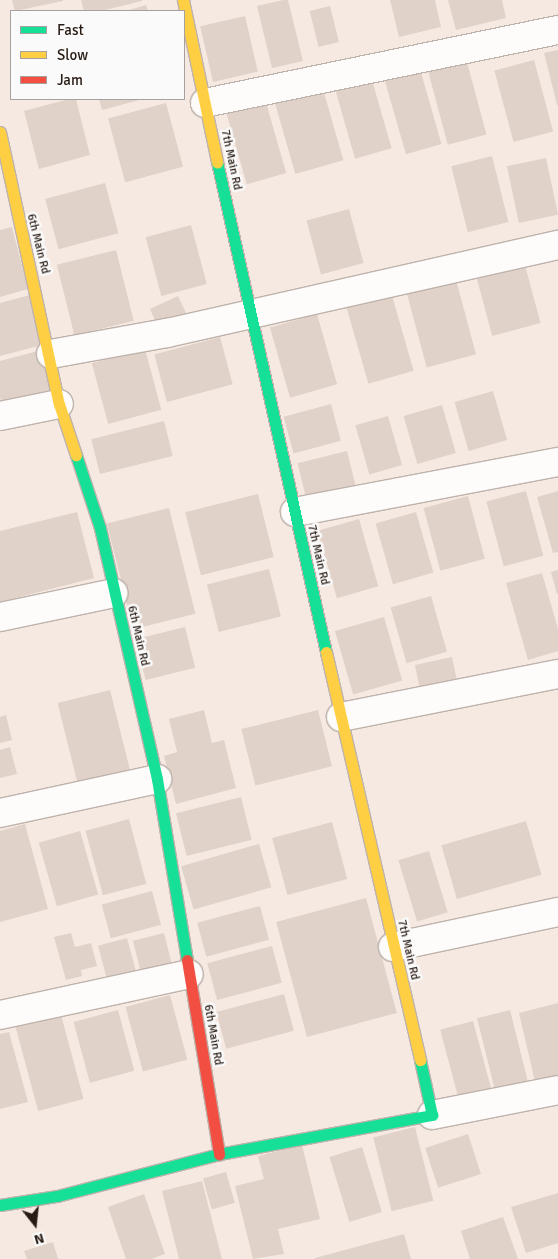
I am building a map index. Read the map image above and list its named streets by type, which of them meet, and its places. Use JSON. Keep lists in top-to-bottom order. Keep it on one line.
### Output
{"streets":{"street":["7th Main Rd","6th Main Rd"]},"legend":["Fast","Slow","Jam"],"north":"bottom"}
